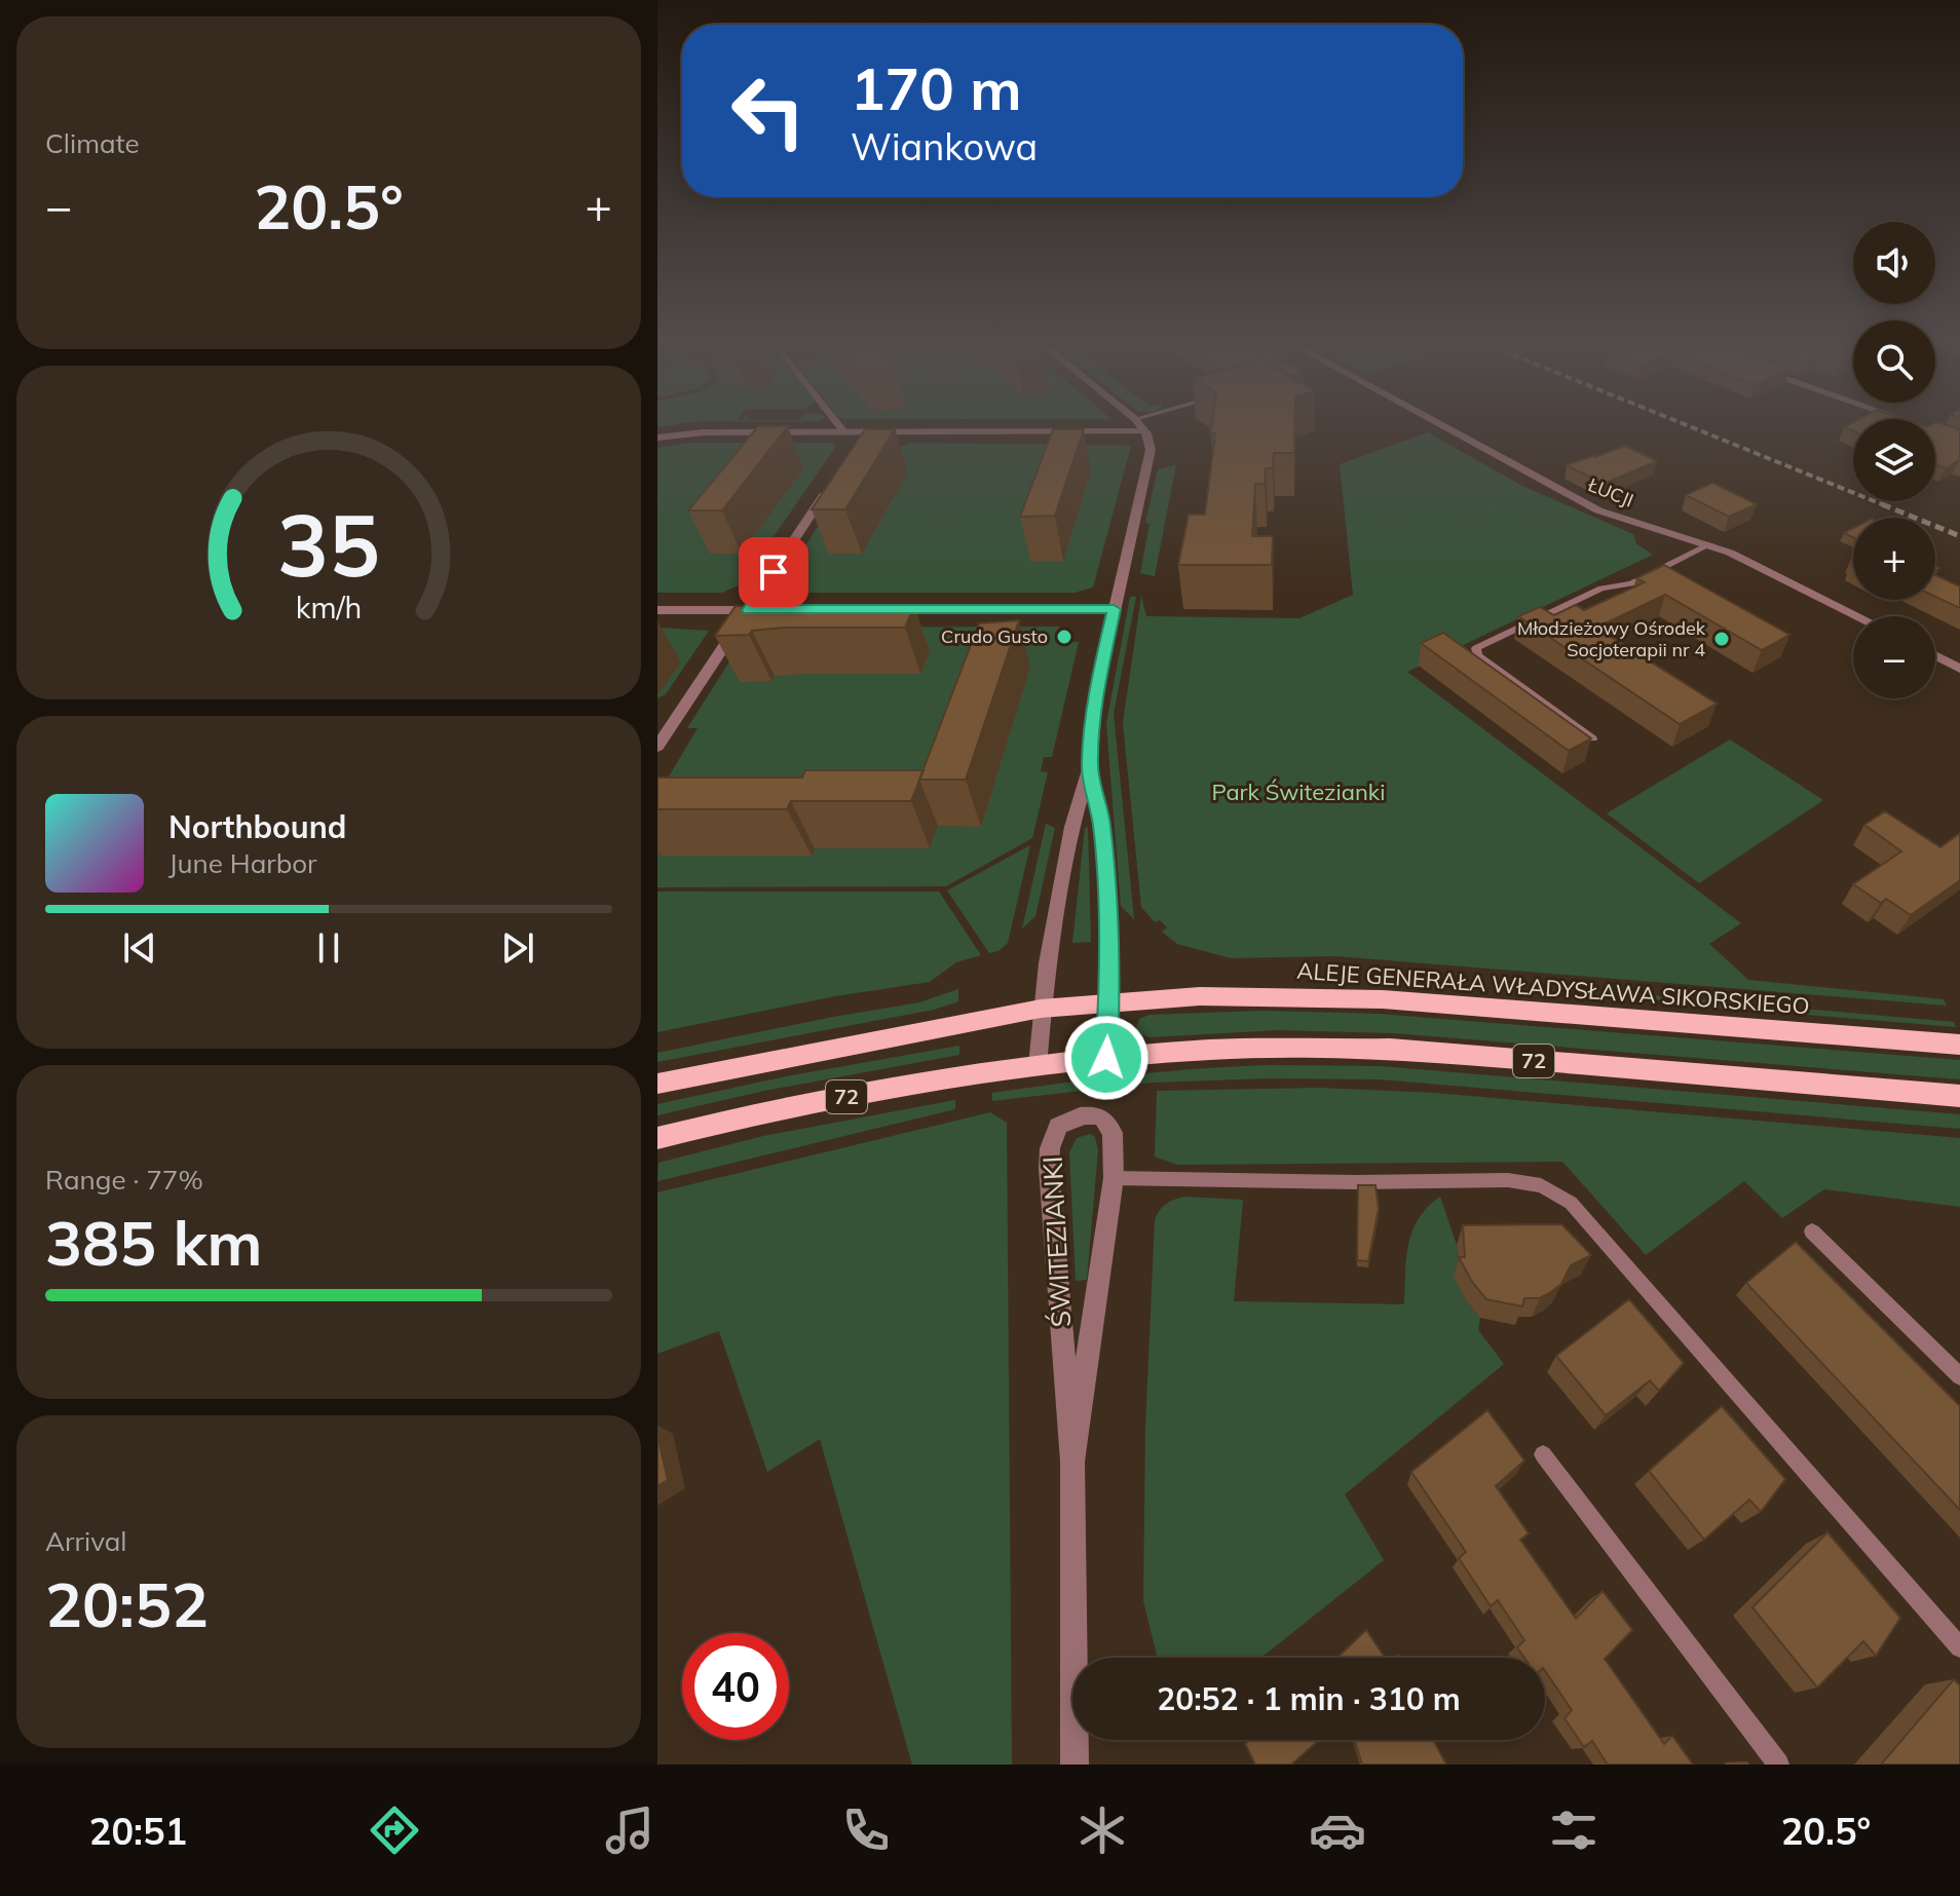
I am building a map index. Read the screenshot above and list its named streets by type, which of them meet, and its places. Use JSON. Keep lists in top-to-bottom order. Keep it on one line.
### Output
{"streets":{"main road":["ALEJE GENERAŁA WŁADYSŁAWA SIKORSKIEGO","72"],"street":["ŁUCJI","ŚWITEZIANKI"]},"parks":["Park Świtezianki"],"places":["Crudo Gusto","Młodzieżowy Ośrodek Socjoterapii nr 4"],"page":{"tile":["Climate",["Range · 77%","385 km"],["Arrival","20:52"]],"turn":["170 m","Wiankowa"],"heat":["−","20.5°","+"],"map_buttons":["+","−"],"song":["Northbound","June Harbor"],"limit":"40","trip":"20:52 · 1 min · 310 m","tabs":["20:51","20.5°"],"gauge":["35","km/h"]}}
